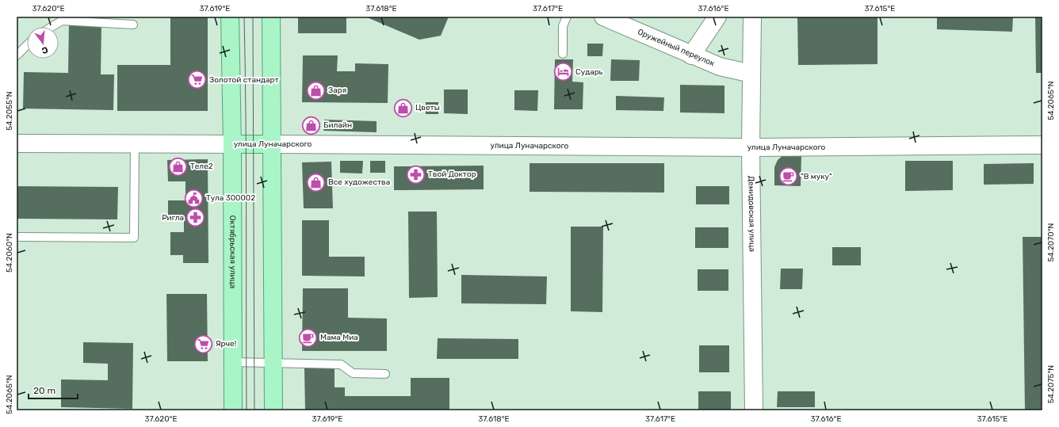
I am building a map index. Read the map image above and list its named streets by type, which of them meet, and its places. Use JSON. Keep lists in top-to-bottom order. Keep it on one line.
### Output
{"streets":{"main road":["улица Луначарского","Октябрьская улица"],"street":["Оружейный переулок","Демидовская улица"]},"crossings":[["Оружейный переулок","Демидовская улица"],["улица Луначарского","Демидовская улица"],["улица Луначарского","Октябрьская улица"]],"places":{"hotel":["Сударь"],"supermarket":["Золотой стандарт","Ярче!"],"shop":["Заря","Цветы","Билайн","Теле2","Все художества"],"pharmacy":["Твой Доктор","Ригла"],"cafe":["\"В муку\"","Мама Миа"],"public building":["Тула 300002"]},"scale_bar":"20 m","north":"bottom","coordinates":["37.620°E","37.619°E","37.618°E","37.617°E","37.616°E","37.615°E","54.2065°N","54.2055°N","54.2070°N","54.2060°N","54.2075°N"]}
